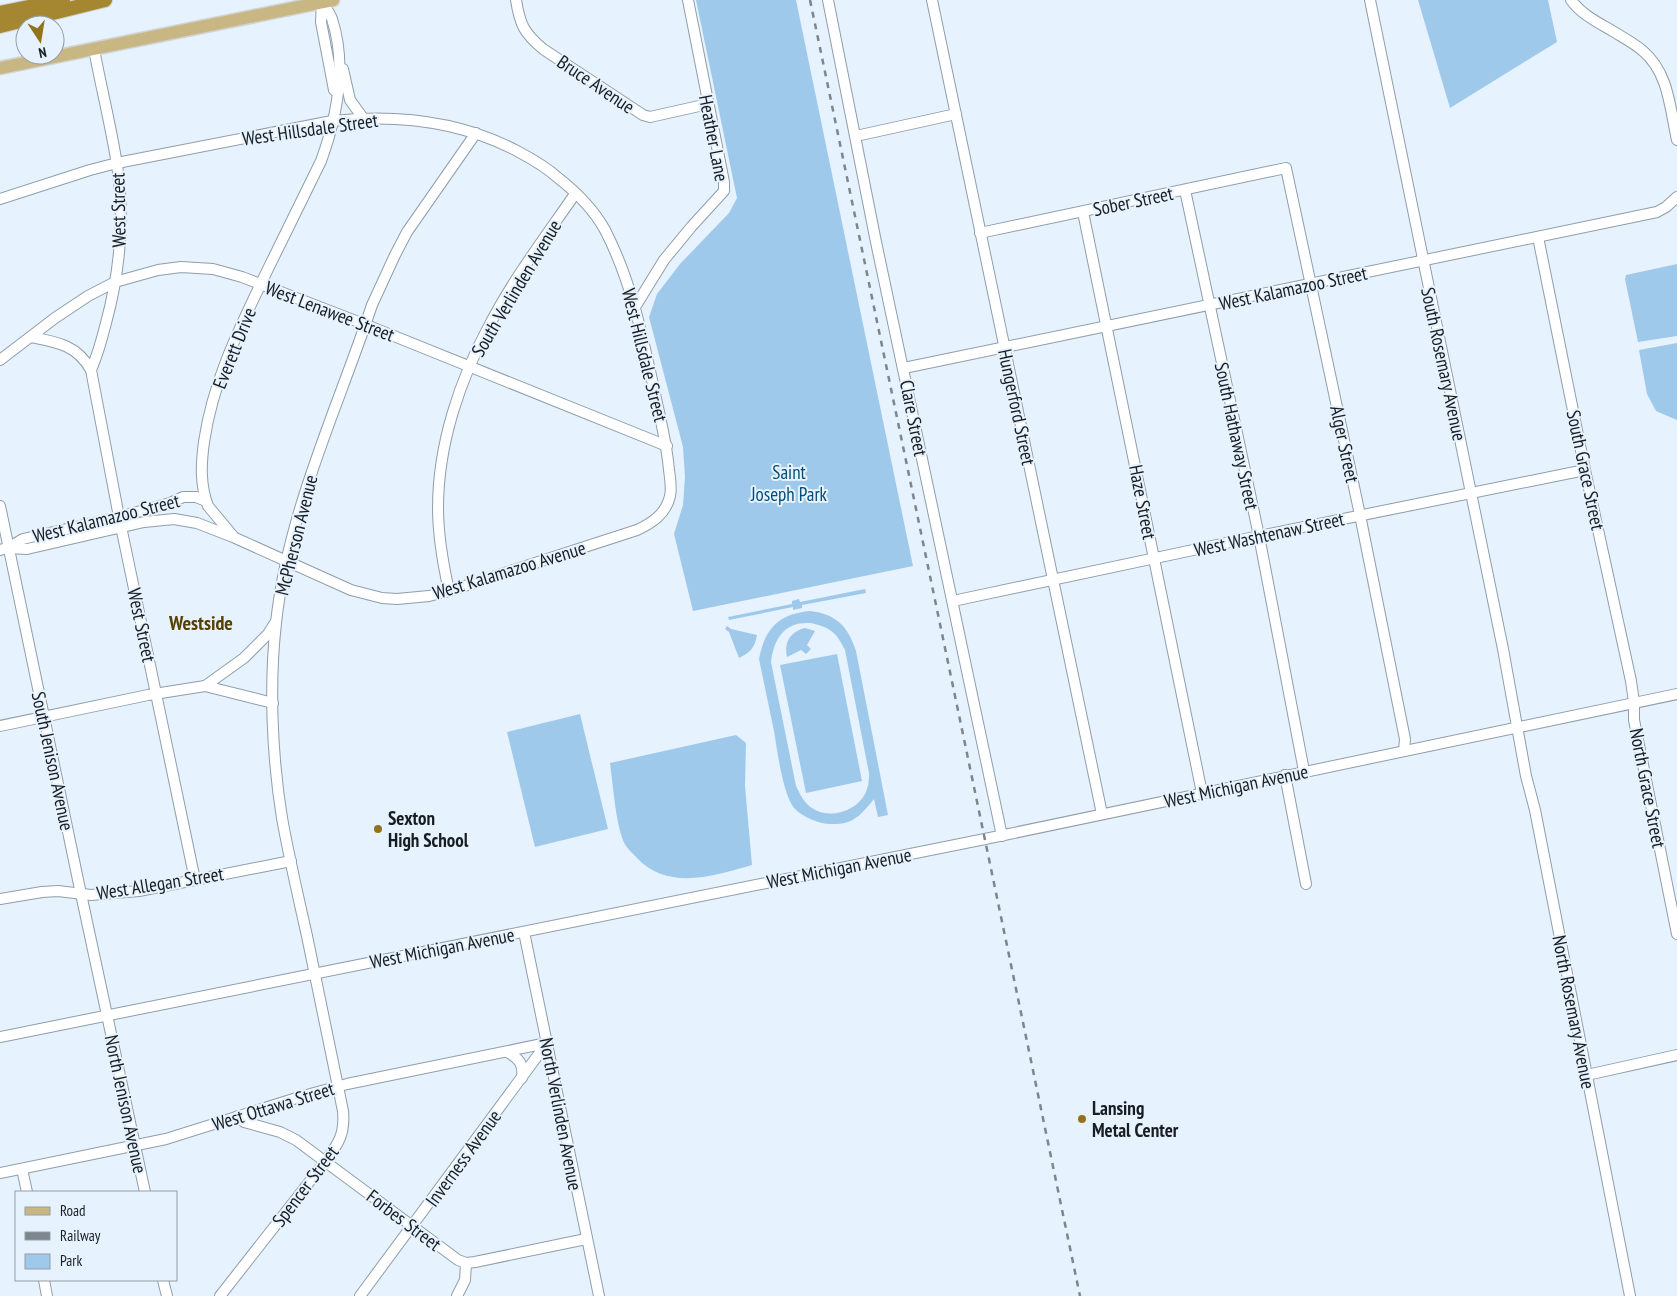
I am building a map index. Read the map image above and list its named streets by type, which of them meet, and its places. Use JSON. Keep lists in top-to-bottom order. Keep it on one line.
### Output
{"streets":{"street":["Bruce Avenue","West Hillsdale Street","Heather Lane","Sober Street","West Street","South Verlinden Avenue","West Kalamazoo Street","West Lenawee Street","Everett Drive","South Rosemary Avenue","Hungerford Street","Clare Street","South Hathaway Street","Alger Street","South Grace Street","Haze Street","West Washtenaw Street","McPherson Avenue","West Kalamazoo Avenue","South Jenison Avenue","West Michigan Avenue","North Grace Street","West Allegan Street","North Rosemary Avenue","North Jenison Avenue","West Ottawa Street","North Verlinden Avenue","Inverness Avenue","Spencer Street","Forbes Street"]},"crossings":[["Bruce Avenue","Heather Lane"],["West Hillsdale Street","Heather Lane"],["West Hillsdale Street","West Street"],["West Hillsdale Street","South Verlinden Avenue"],["West Hillsdale Street","West Lenawee Street"],["West Hillsdale Street","Everett Drive"],["West Hillsdale Street","McPherson Avenue"],["West Hillsdale Street","West Kalamazoo Avenue"],["Sober Street","Hungerford Street"],["Sober Street","South Hathaway Street"],["Sober Street","Alger Street"],["Sober Street","Haze Street"],["West Street","West Kalamazoo Street"],["West Street","West Lenawee Street"],["West Street","West Allegan Street"],["South Verlinden Avenue","West Lenawee Street"],["South Verlinden Avenue","West Kalamazoo Avenue"],["West Kalamazoo Street","Everett Drive"],["West Kalamazoo Street","South Rosemary Avenue"],["West Kalamazoo Street","Hungerford Street"],["West Kalamazoo Street","Clare Street"],["West Kalamazoo Street","South Hathaway Street"],["West Kalamazoo Street","Alger Street"],["West Kalamazoo Street","South Grace Street"],["West Kalamazoo Street","Haze Street"],["West Kalamazoo Street","McPherson Avenue"],["West Kalamazoo Street","West Kalamazoo Avenue"],["West Kalamazoo Street","South Jenison Avenue"],["West Lenawee Street","Everett Drive"],["West Lenawee Street","McPherson Avenue"],["West Lenawee Street","West Kalamazoo Avenue"],["South Rosemary Avenue","West Washtenaw Street"],["South Rosemary Avenue","West Michigan Avenue"],["South Rosemary Avenue","North Rosemary Avenue"],["Hungerford Street","West Washtenaw Street"],["Hungerford Street","West Michigan Avenue"],["Clare Street","West Washtenaw Street"],["Clare Street","West Michigan Avenue"],["South Hathaway Street","West Washtenaw Street"],["South Hathaway Street","West Michigan Avenue"],["Alger Street","West Washtenaw Street"],["Alger Street","West Michigan Avenue"],["South Grace Street","West Washtenaw Street"],["South Grace Street","West Michigan Avenue"],["South Grace Street","North Grace Street"],["Haze Street","West Washtenaw Street"],["Haze Street","West Michigan Avenue"],["McPherson Avenue","West Kalamazoo Avenue"],["McPherson Avenue","West Michigan Avenue"],["McPherson Avenue","West Allegan Street"],["McPherson Avenue","Spencer Street"],["South Jenison Avenue","West Michigan Avenue"],["South Jenison Avenue","West Allegan Street"],["South Jenison Avenue","North Jenison Avenue"],["West Michigan Avenue","North Grace Street"],["West Michigan Avenue","North Rosemary Avenue"],["West Michigan Avenue","North Jenison Avenue"],["West Michigan Avenue","North Verlinden Avenue"],["West Michigan Avenue","Spencer Street"],["North Jenison Avenue","West Ottawa Street"],["West Ottawa Street","North Verlinden Avenue"],["West Ottawa Street","Inverness Avenue"],["West Ottawa Street","Spencer Street"],["West Ottawa Street","Forbes Street"],["North Verlinden Avenue","Inverness Avenue"],["Inverness Avenue","Forbes Street"],["Spencer Street","Forbes Street"]],"districts":["Westside"],"parks":["Saint Joseph Park"],"places":["Sexton High School","Lansing Metal Center"],"legend":["Road","Railway","Park"],"north":"bottom"}
